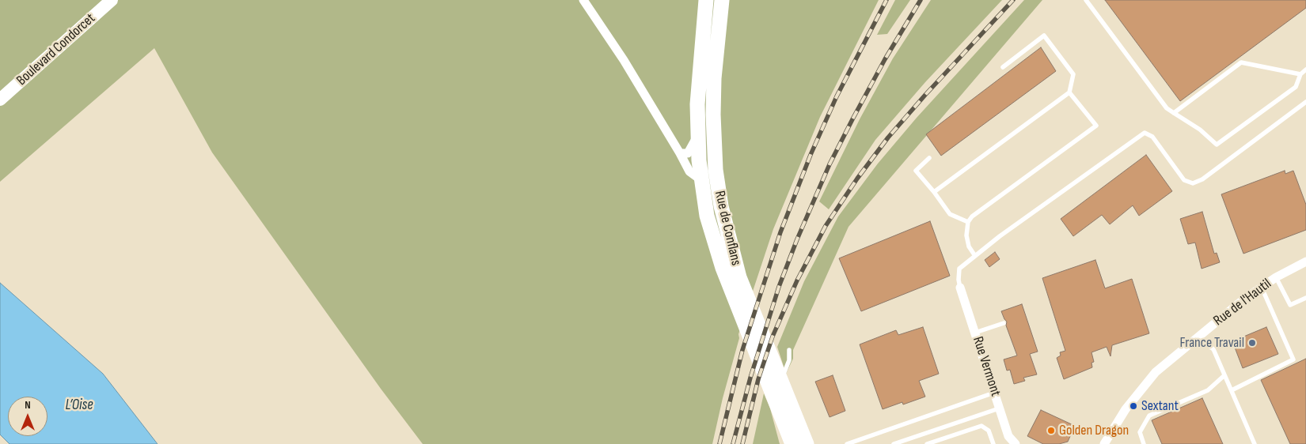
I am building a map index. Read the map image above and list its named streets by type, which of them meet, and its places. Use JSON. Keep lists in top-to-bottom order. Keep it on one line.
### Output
{"streets":{"main road":["Boulevard Condorcet","Rue de Conflans"],"street":["Rue de l'Hautil","Rue Vermont"]},"water":["L’Oise"],"places":["France Travail","Sextant","Golden Dragon"],"north":"top"}
